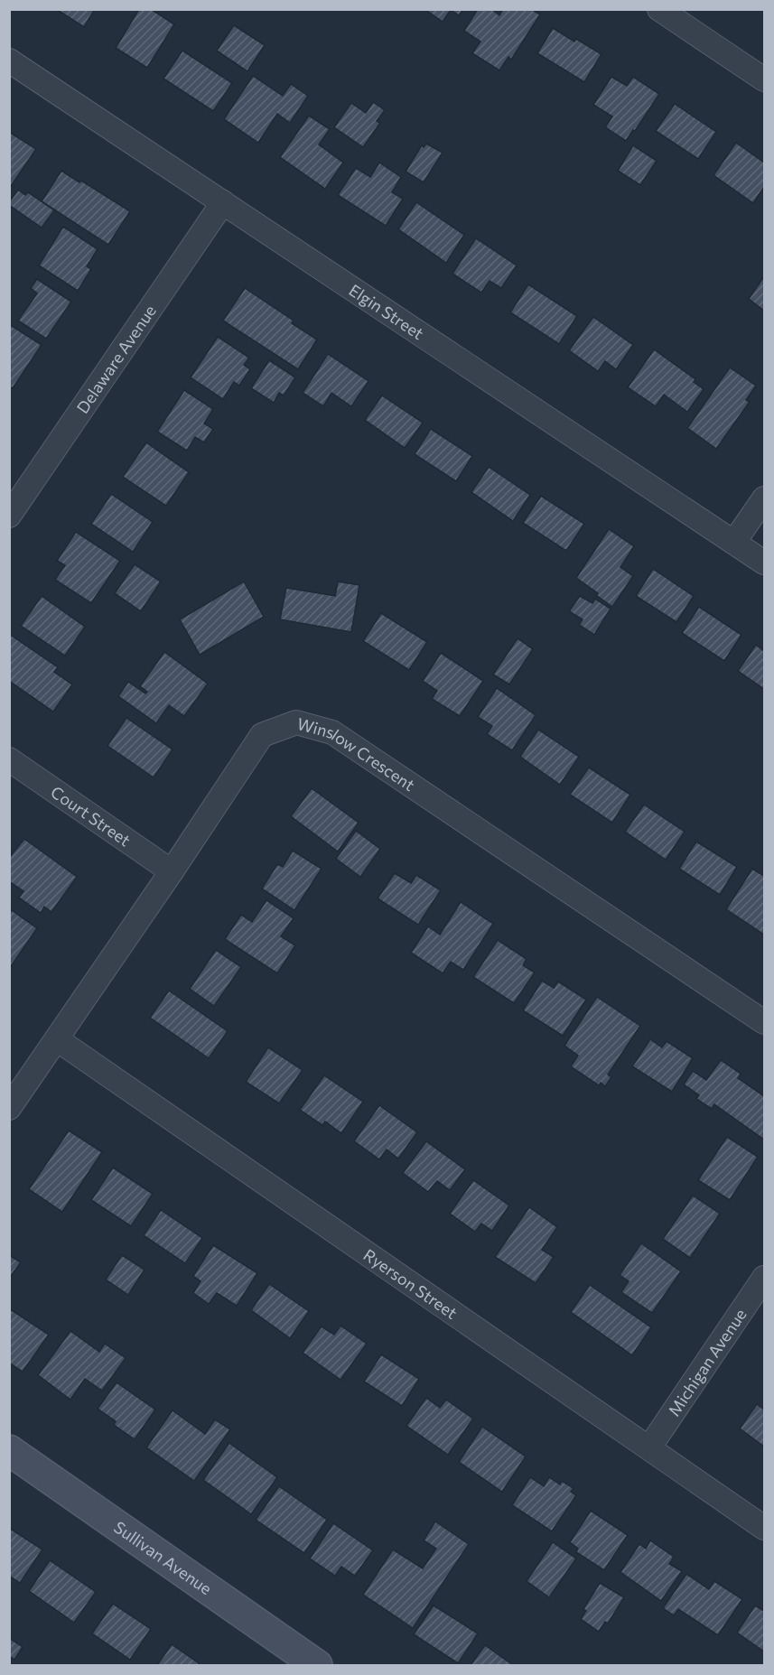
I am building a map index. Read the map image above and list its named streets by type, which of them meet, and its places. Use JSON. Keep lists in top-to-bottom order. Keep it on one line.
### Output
{"streets":{"street":["Elgin Street","Delaware Avenue","Winslow Crescent","Court Street","Ryerson Street","Michigan Avenue","Sullivan Avenue"]},"crossings":[["Elgin Street","Delaware Avenue"],["Winslow Crescent","Court Street"],["Winslow Crescent","Ryerson Street"],["Ryerson Street","Michigan Avenue"]]}
